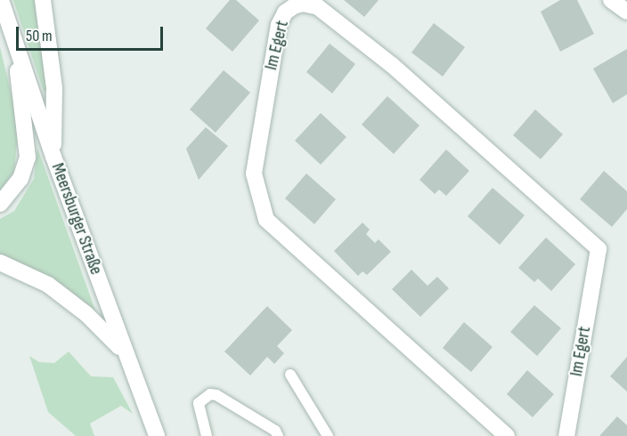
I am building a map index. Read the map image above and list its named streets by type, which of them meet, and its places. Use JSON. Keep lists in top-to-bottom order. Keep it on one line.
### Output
{"streets":{"street":["Im Egert","Meersburger Straße"]},"scale_bar":"50 m"}
